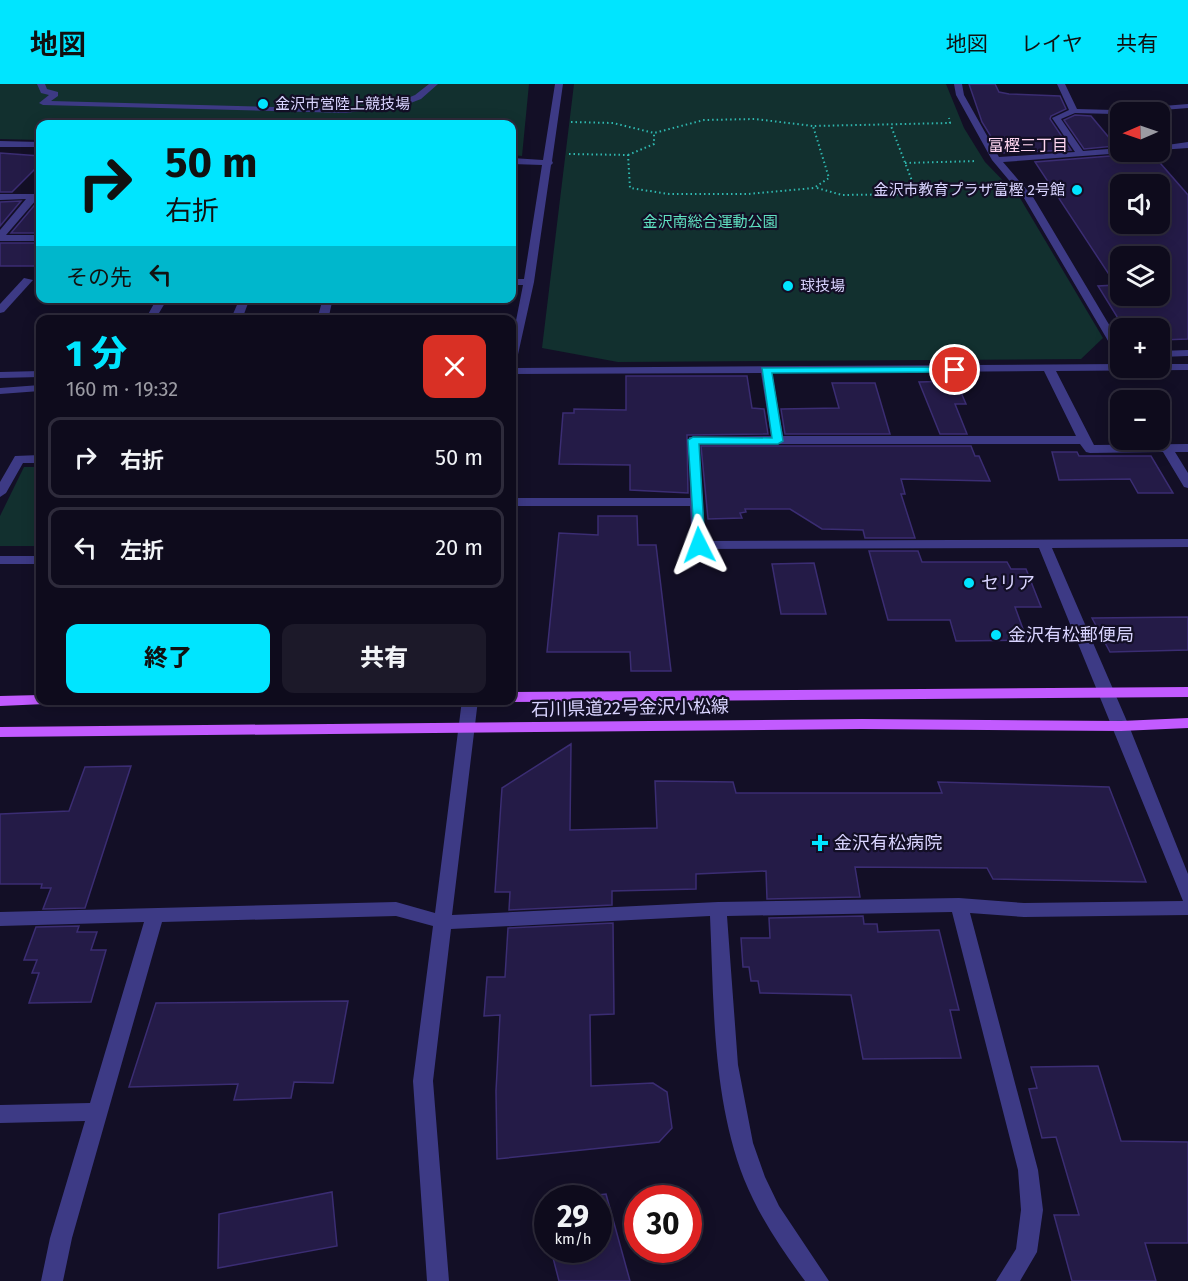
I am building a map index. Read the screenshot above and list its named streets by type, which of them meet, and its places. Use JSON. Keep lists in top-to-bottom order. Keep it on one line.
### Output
{"streets":{"main road":["石川県道22号金沢小松線"]},"districts":["富樫三丁目"],"parks":["金沢南総合運動公園"],"places":{"other":["金沢市営陸上競技場","金沢市教育プラザ富樫 2号館","球技場","セリア","金沢有松郵便局"],"health":["金沢有松病院"]},"north":"left","page":{"header":"地図","nav":["地図","レイヤ","共有"],"map_buttons":["+","−"],"turn":["50 m","右折"],"then":"その先","heading":["1 分","160 m · 19:32"],"list":[{"name":"右折","value":"50 m"},{"name":"左折","value":"20 m"}],"buttons":["終了","共有"],"speed":"29 km/h","limit":"30"}}
